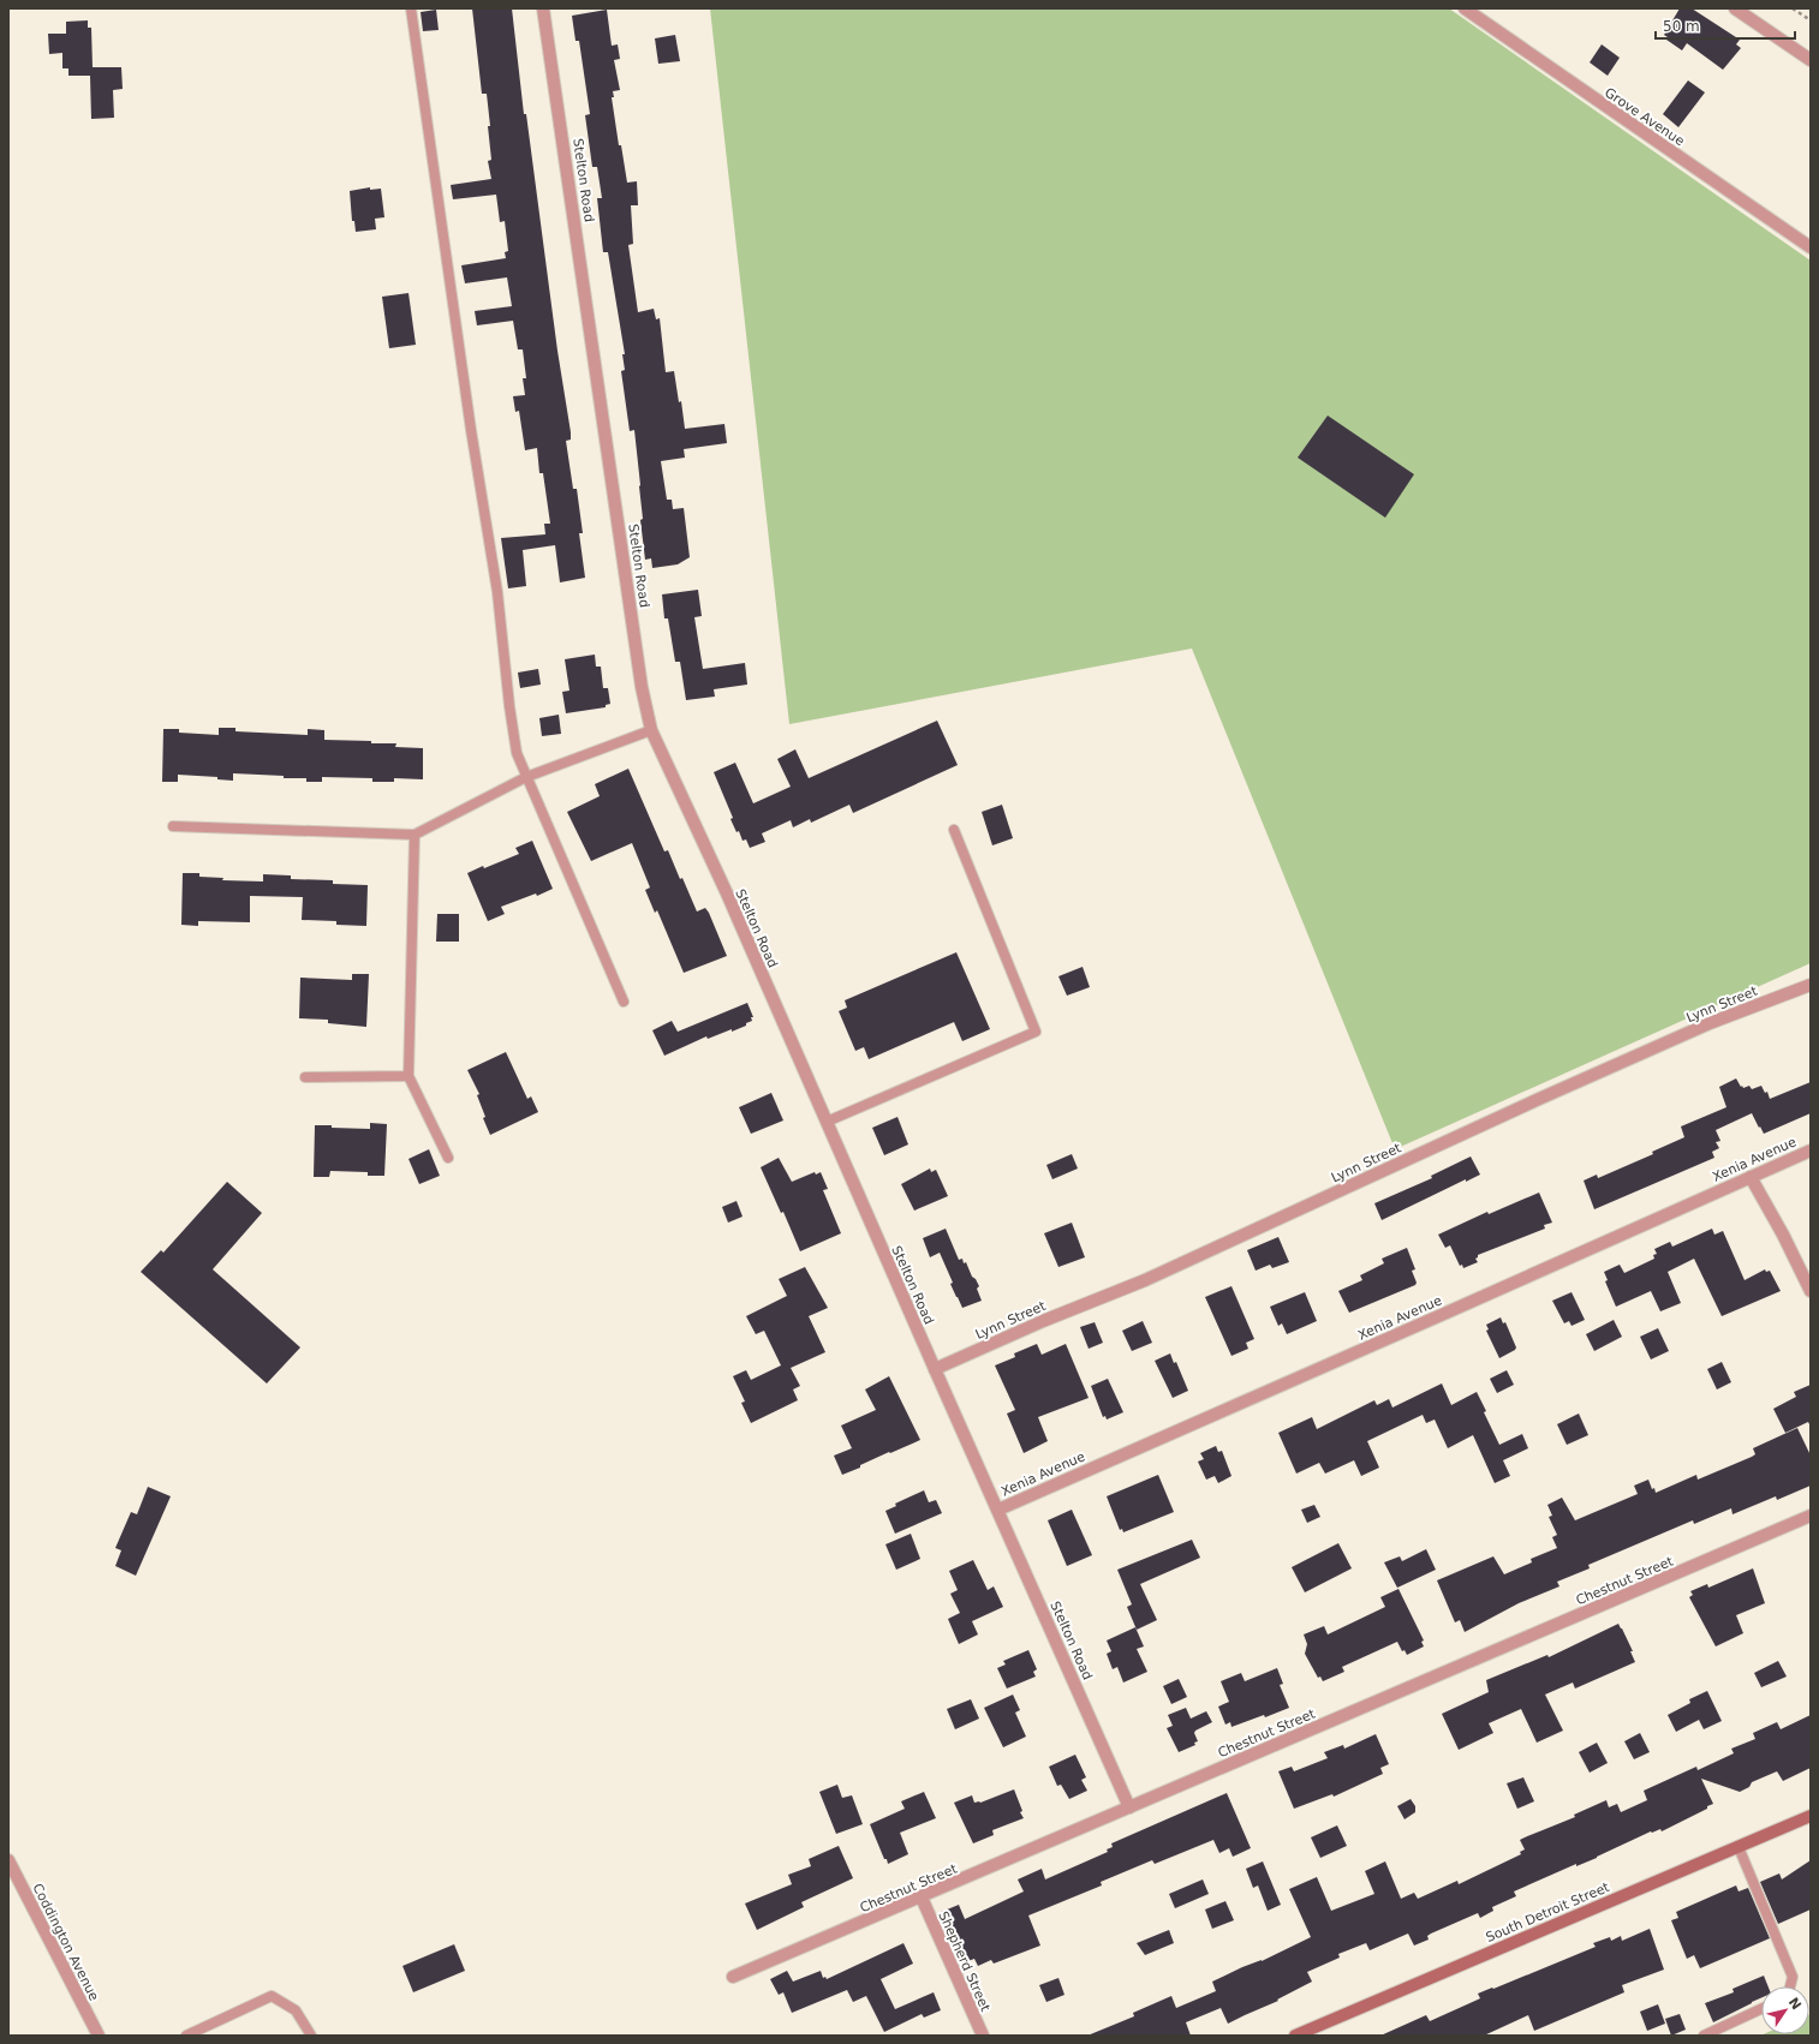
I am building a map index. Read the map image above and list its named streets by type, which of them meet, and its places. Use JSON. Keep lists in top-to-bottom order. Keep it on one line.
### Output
{"streets":{"main road":["South Detroit Street"],"street":["Grove Avenue","Stelton Road","Lynn Street","Xenia Avenue","Chestnut Street","Coddington Avenue","Shepherd Street"]},"crossings":[["Stelton Road","Lynn Street"],["Stelton Road","Xenia Avenue"],["Stelton Road","Chestnut Street"],["Chestnut Street","Shepherd Street"]],"scale_bar":"50 m","north":"top right"}
